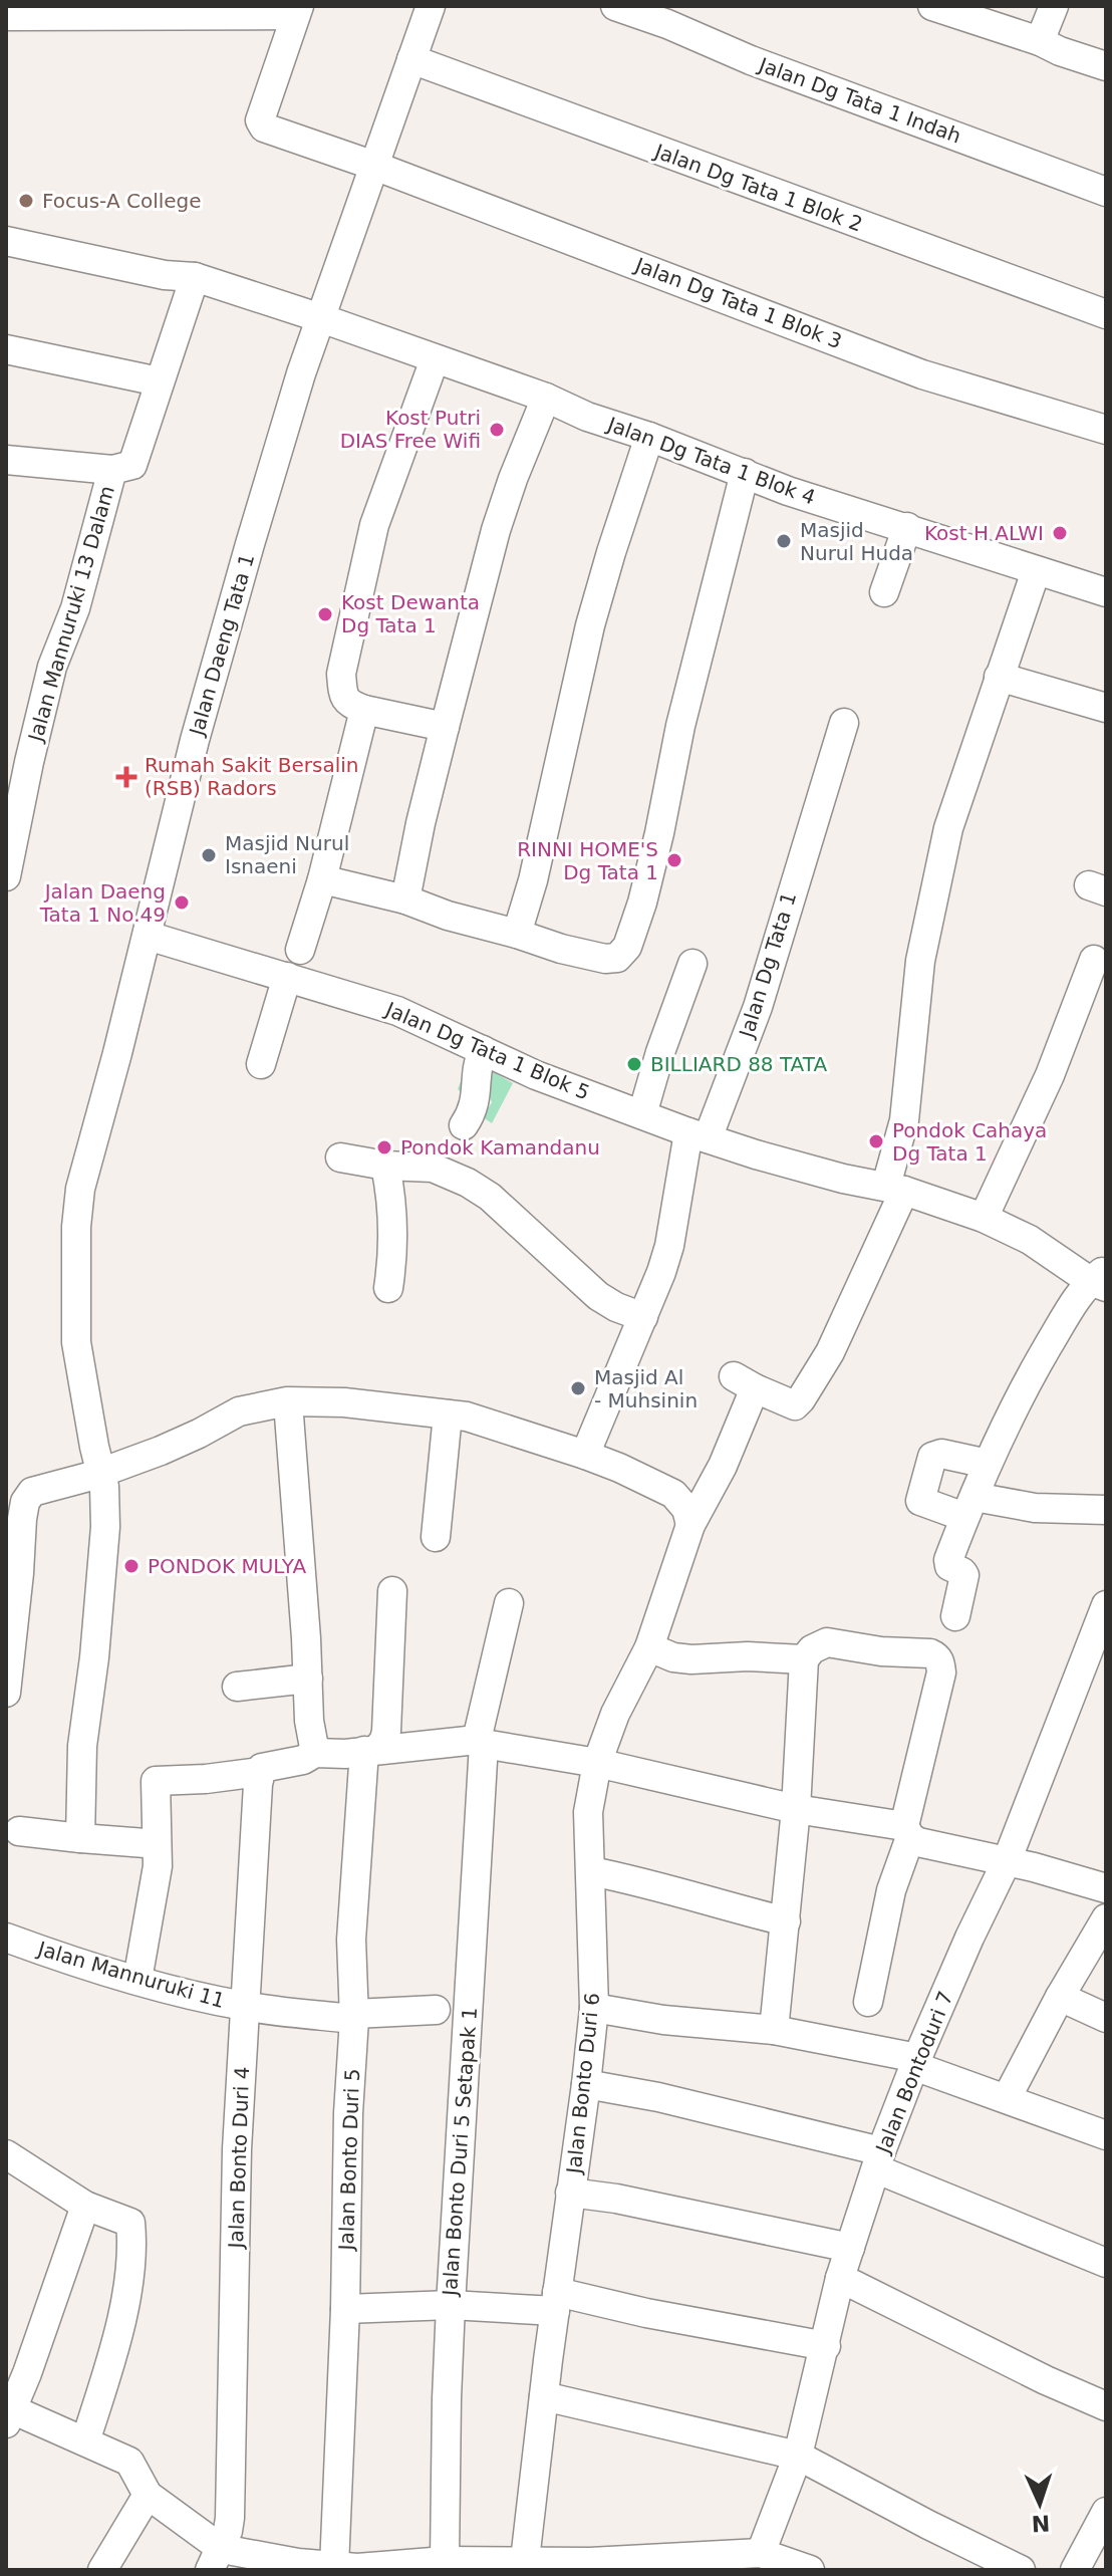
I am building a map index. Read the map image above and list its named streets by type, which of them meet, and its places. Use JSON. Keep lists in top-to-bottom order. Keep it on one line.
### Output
{"streets":{"street":["Jalan Dg Tata 1 Indah","Jalan Dg Tata 1 Blok 2","Jalan Dg Tata 1 Blok 3","Jalan Dg Tata 1 Blok 4","Jalan Mannuruki 13 Dalam","Jalan Daeng Tata 1","Jalan Dg Tata 1","Jalan Dg Tata 1 Blok 5","Jalan Mannuruki 11","Jalan Bontoduri 7","Jalan Bonto Duri 6","Jalan Bonto Duri 5 Setapak 1","Jalan Bonto Duri 4","Jalan Bonto Duri 5"]},"crossings":[["Jalan Dg Tata 1 Blok 2","Jalan Daeng Tata 1"],["Jalan Dg Tata 1 Blok 3","Jalan Daeng Tata 1"],["Jalan Dg Tata 1 Blok 4","Jalan Mannuruki 13 Dalam"],["Jalan Dg Tata 1 Blok 4","Jalan Daeng Tata 1"],["Jalan Daeng Tata 1","Jalan Dg Tata 1 Blok 5"],["Jalan Dg Tata 1","Jalan Dg Tata 1 Blok 5"],["Jalan Dg Tata 1 Blok 5","Jalan Bonto Duri 6"],["Jalan Mannuruki 11","Jalan Bonto Duri 4"],["Jalan Mannuruki 11","Jalan Bonto Duri 5"]],"places":{"other":["Focus-A College","Kost Putri DIAS Free Wifi","Kost H ALWI","Masjid Nurul Huda","Kost Dewanta Dg Tata 1","Masjid Nurul Isnaeni","RINNI HOME'S Dg Tata 1","Jalan Daeng Tata 1 No.49","BILLIARD 88 TATA","Pondok Cahaya Dg Tata 1","Pondok Kamandanu","Masjid Al - Muhsinin","PONDOK MULYA"],"health":["Rumah Sakit Bersalin (RSB) Radors"]},"north":"bottom"}
